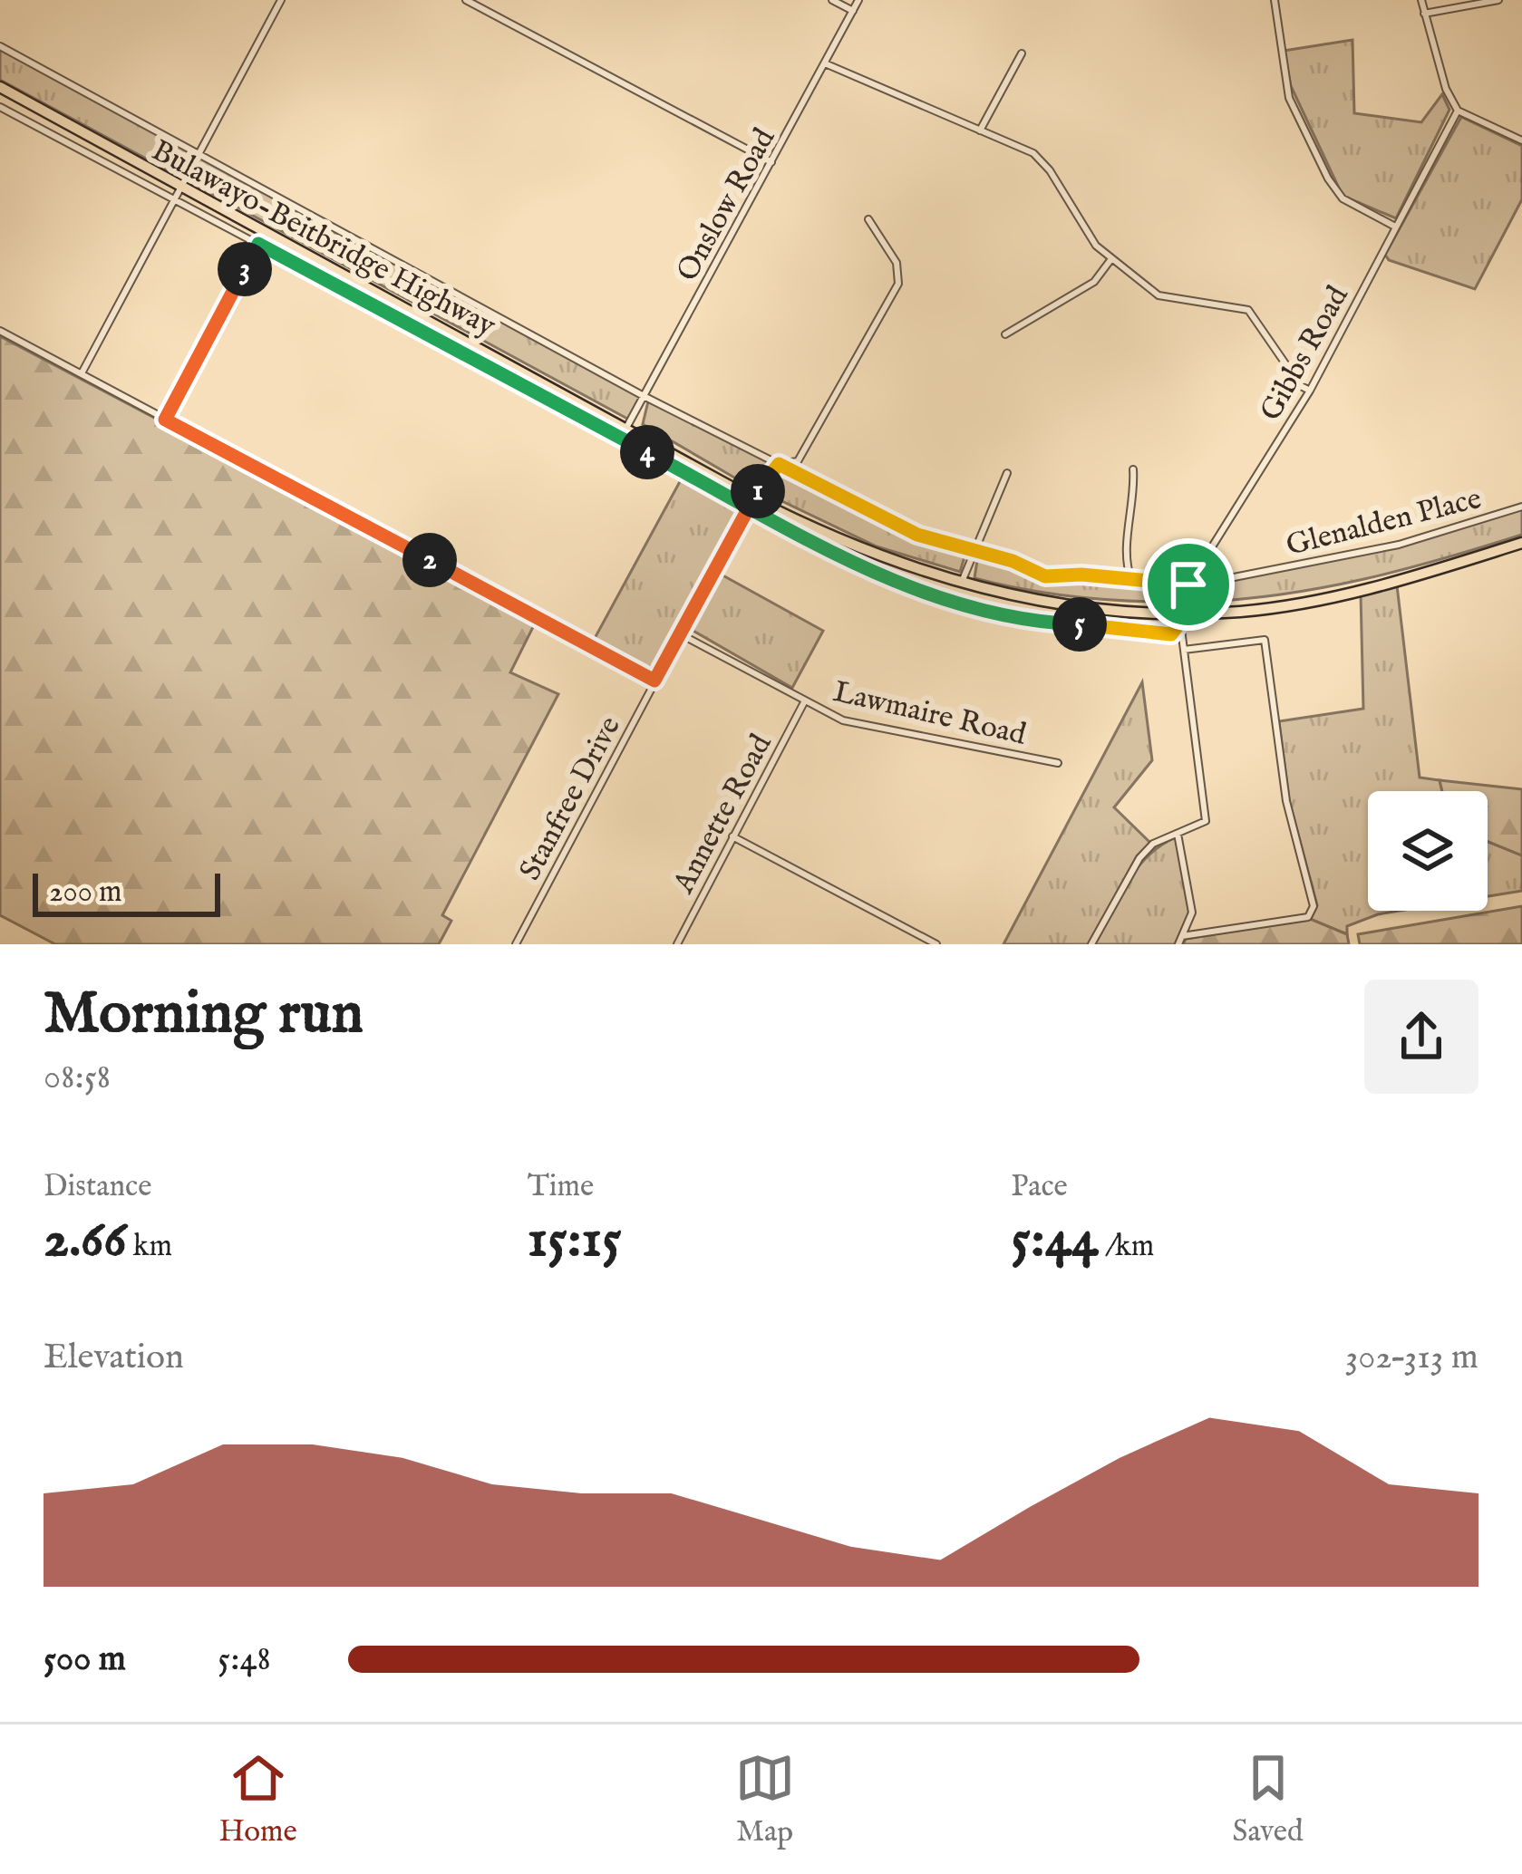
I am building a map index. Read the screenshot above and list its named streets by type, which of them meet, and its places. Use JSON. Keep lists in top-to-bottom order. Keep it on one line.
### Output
{"streets":{"highway":["Bulawayo-Beitbridge Highway"],"street":["Onslow Road","Gibbs Road","Glenalden Place","Lawmaire Road","Stanfree Drive","Annette Road"]},"crossings":[["Onslow Road","Bulawayo-Beitbridge Highway"],["Onslow Road","Glenalden Place"],["Bulawayo-Beitbridge Highway","Stanfree Drive"],["Gibbs Road","Glenalden Place"],["Glenalden Place","Stanfree Drive"],["Lawmaire Road","Stanfree Drive"],["Lawmaire Road","Annette Road"]],"scale_bar":"200 m","page":{"pins":["3","4","1","2","5"],"scale":"200 m","heading":["Morning run","08:58"],"stats":[["Distance","2.66 km"],["Time","15:15"],["Pace","5:44 /km"]],"chart":["Elevation","302–313 m"],"list":[{"name":"500 m","note":"5:48"}],"tabs":["Home","Map","Saved"]}}
